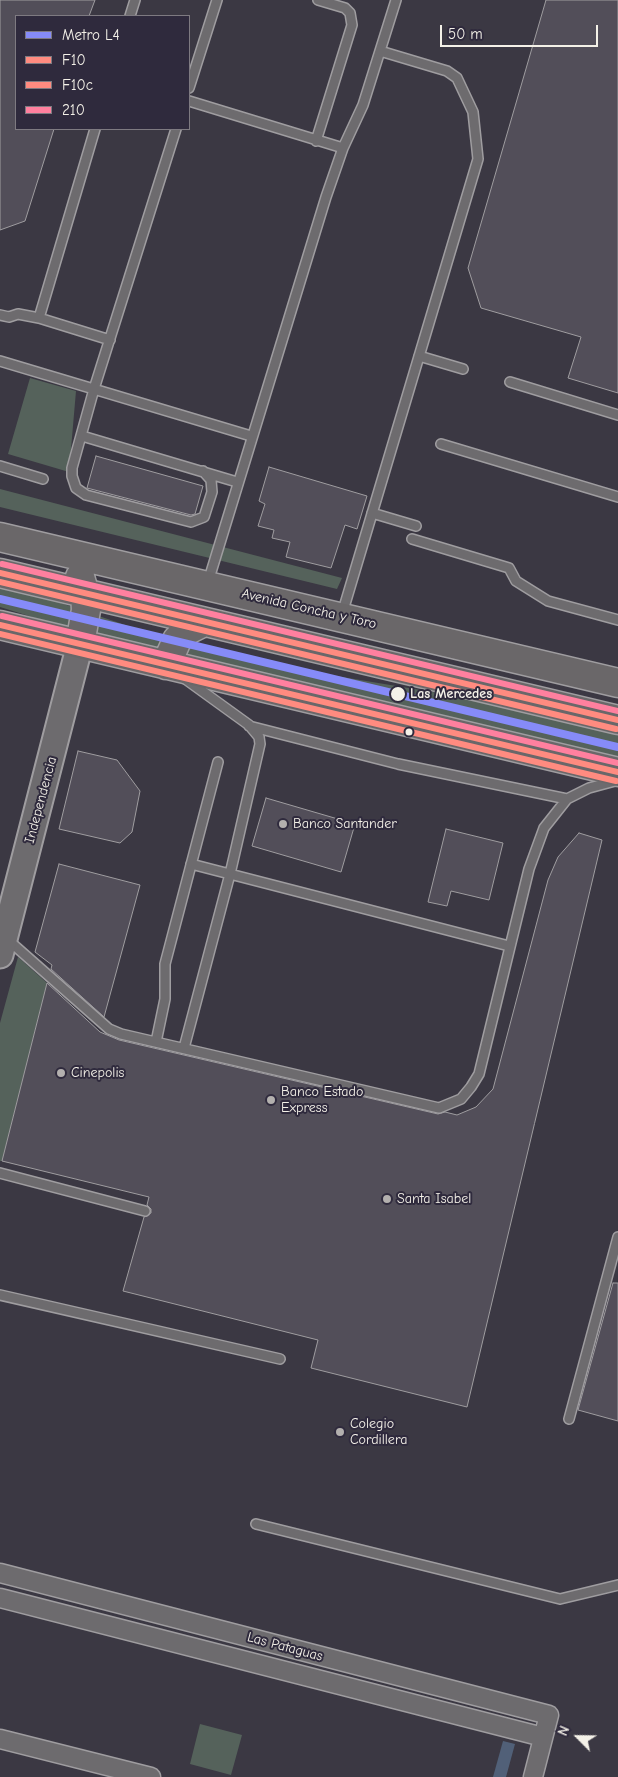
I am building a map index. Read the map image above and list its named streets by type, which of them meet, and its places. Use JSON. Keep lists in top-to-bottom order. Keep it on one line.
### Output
{"streets":{"main road":["Avenida Concha y Toro"],"street":["Independencia","Las Pataguas"]},"places":["Las Mercedes","Banco Santander","Cinepolis","Banco Estado Express","Santa Isabel","Colegio Cordillera"],"lines":["transit line 210","transit line F10","transit line F10c","metro line L4"],"legend":["Metro L4","F10","F10c","210"],"scale_bar":"50 m","north":"top left"}
